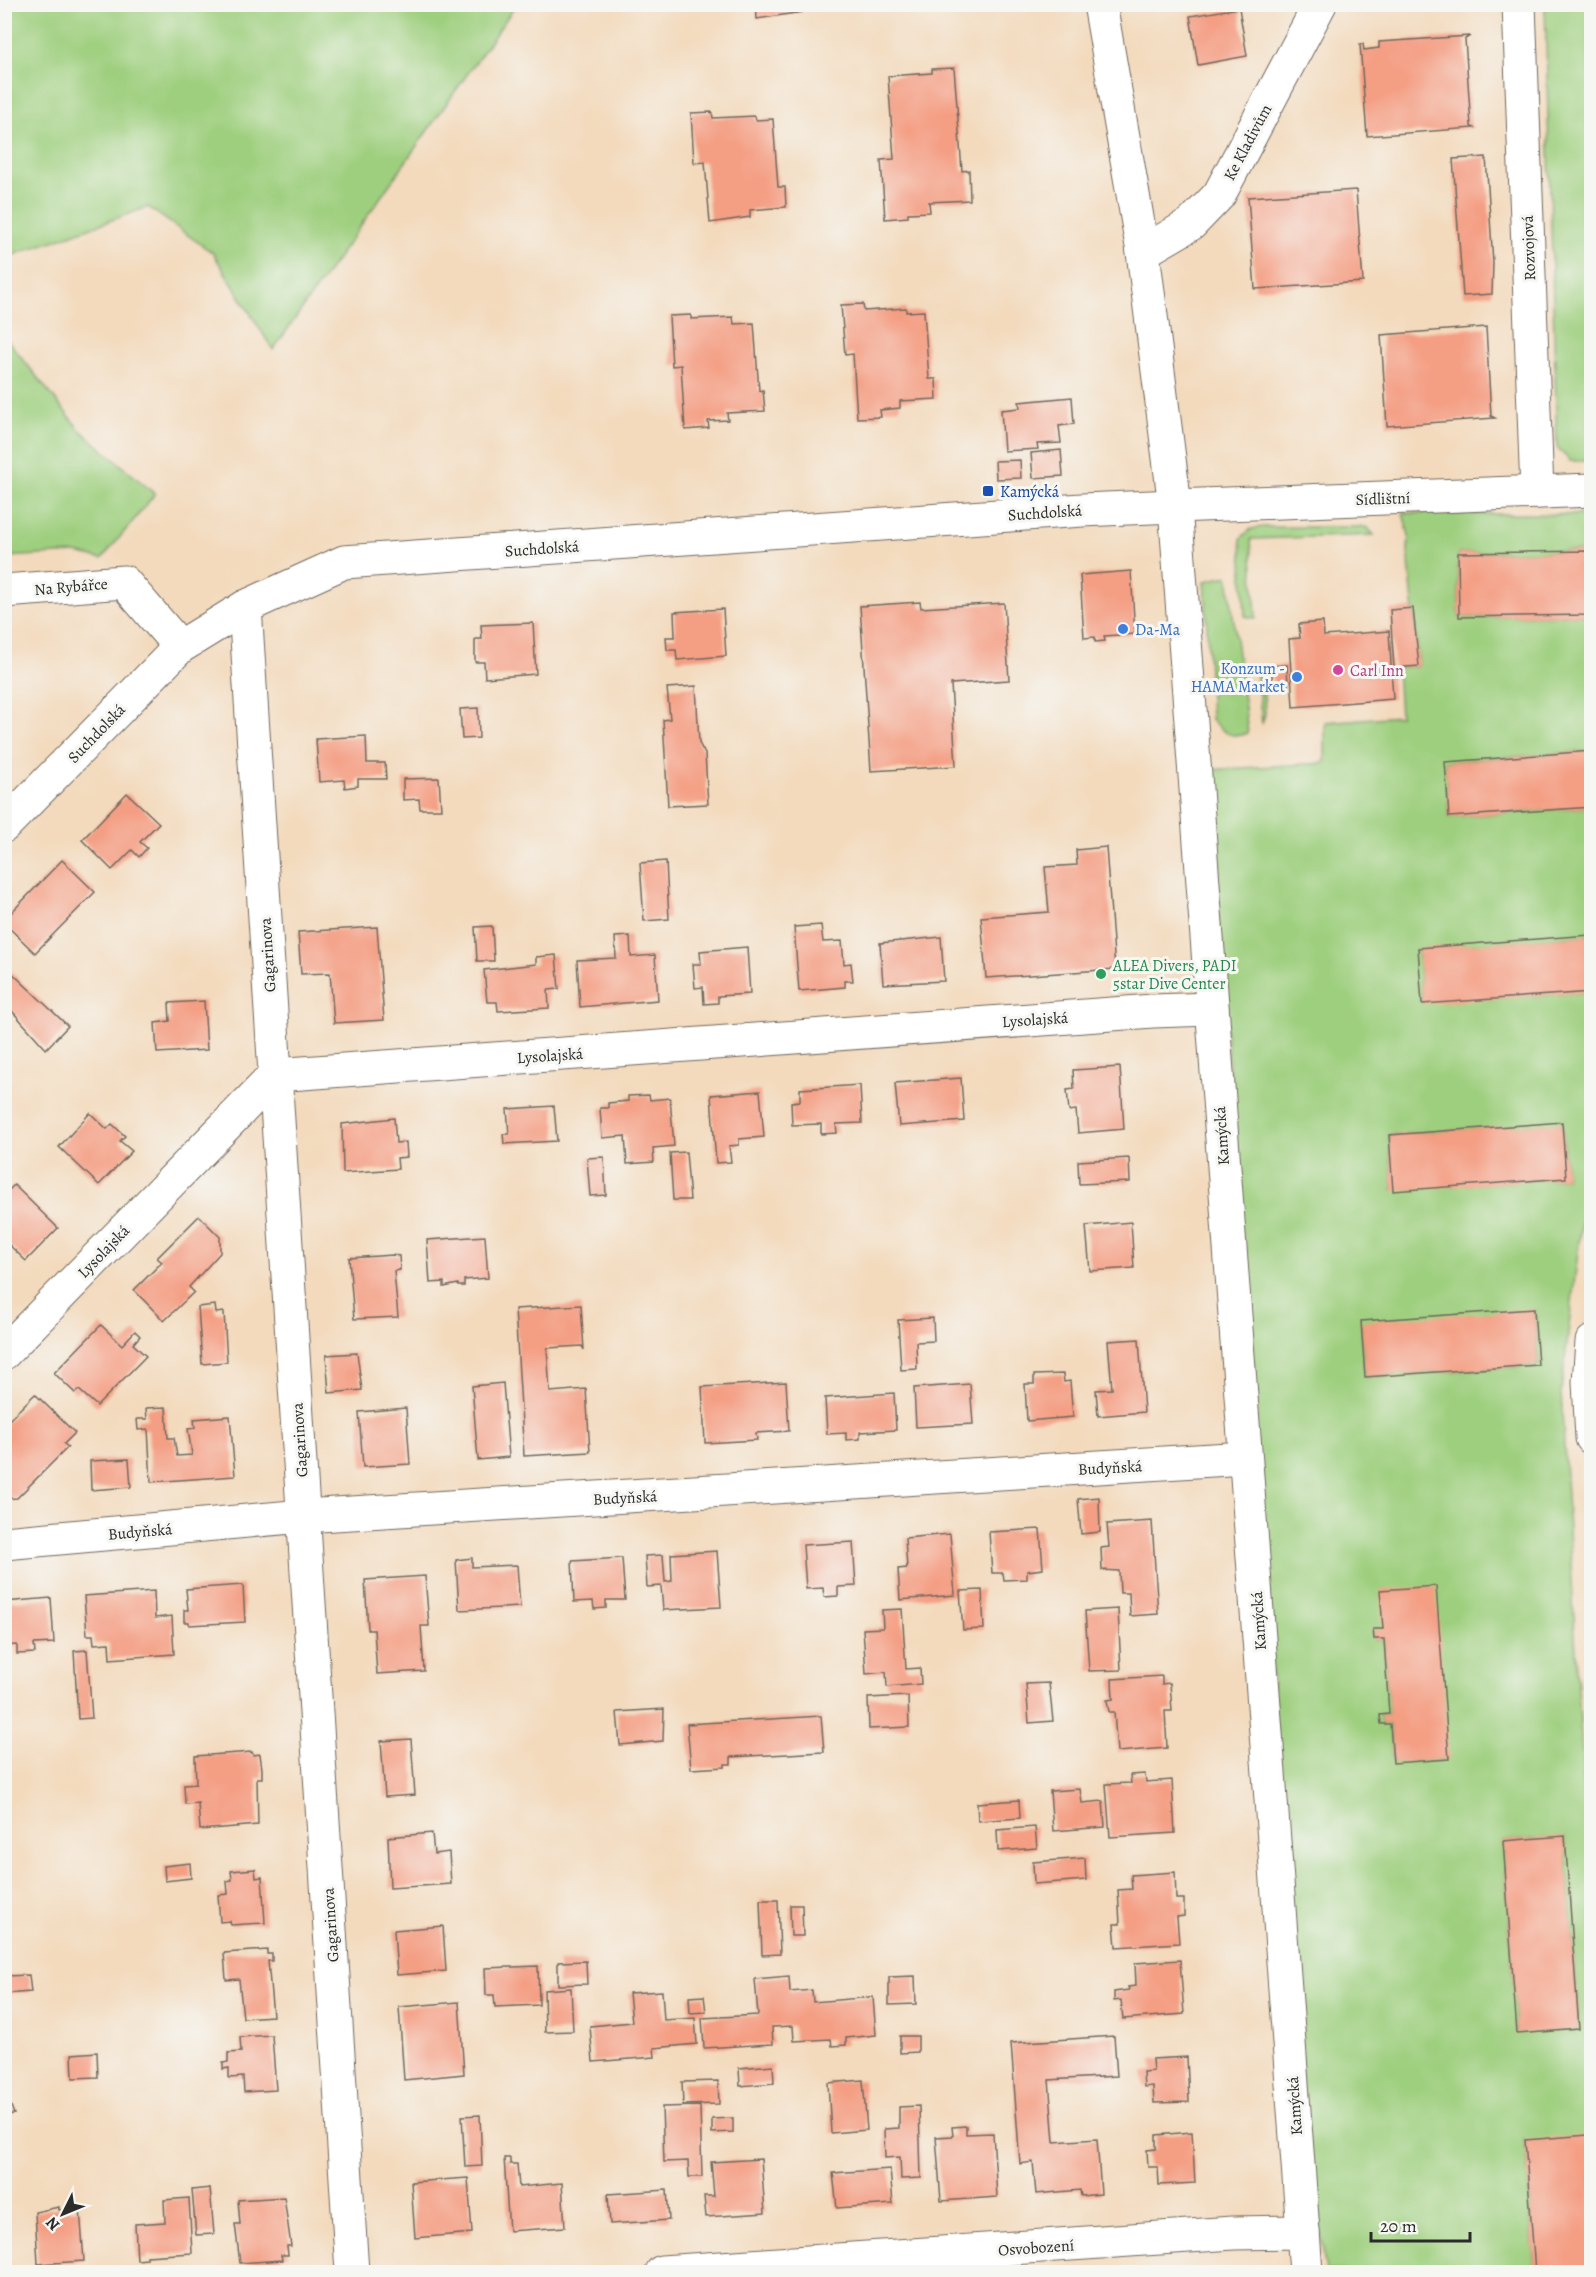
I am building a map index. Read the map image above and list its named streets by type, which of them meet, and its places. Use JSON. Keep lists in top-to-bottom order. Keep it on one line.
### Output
{"streets":{"street":["Ke Kladivům","Rozvojová","Sídlištní","Suchdolská","Na Rybářce","Gagarinova","Lysolajská","Kamýcká","Budyňská","Osvobození"]},"crossings":[["Ke Kladivům","Kamýcká"],["Rozvojová","Sídlištní"],["Sídlištní","Suchdolská"],["Sídlištní","Kamýcká"],["Suchdolská","Na Rybářce"],["Suchdolská","Gagarinova"],["Suchdolská","Kamýcká"],["Gagarinova","Lysolajská"],["Gagarinova","Budyňská"],["Lysolajská","Kamýcká"],["Kamýcká","Budyňská"],["Kamýcká","Osvobození"]],"places":{"transit":["Kamýcká"],"other":["Da-Ma","Carl Inn","Konzum - HAMA Market","ALEA Divers, PADI 5star Dive Center"]},"scale_bar":"20 m","north":"bottom left"}
